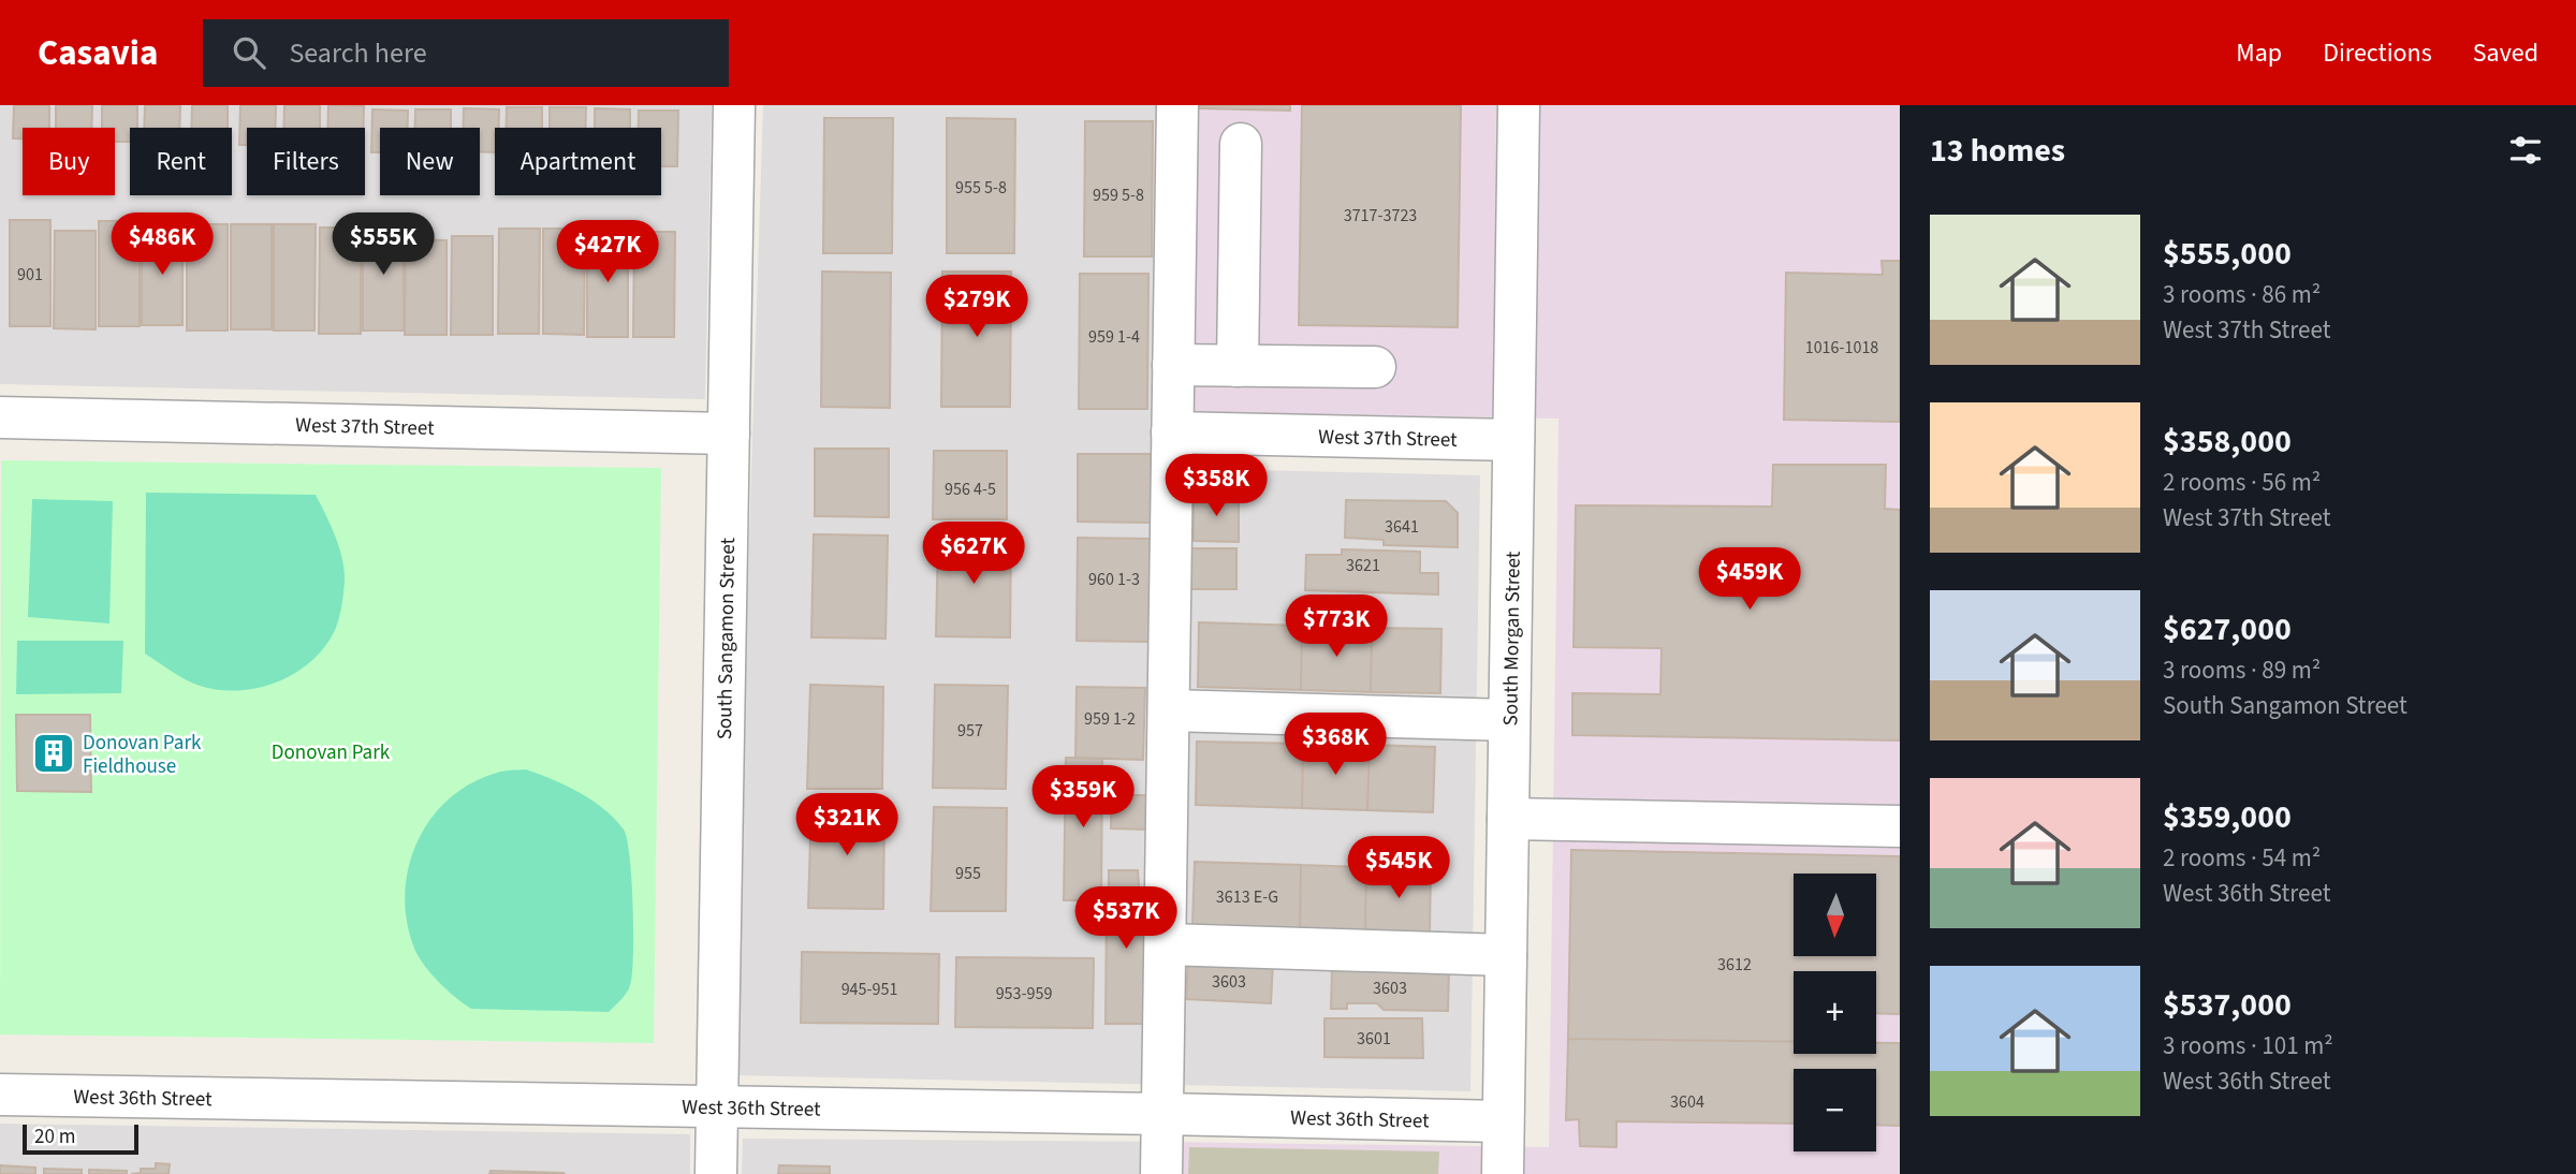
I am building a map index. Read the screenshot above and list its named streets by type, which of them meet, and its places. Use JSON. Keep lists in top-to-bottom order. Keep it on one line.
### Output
{"streets":{"street":["West 37th Street","South Sangamon Street","South Morgan Street","West 36th Street"]},"crossings":[["West 37th Street","South Sangamon Street"],["West 37th Street","South Morgan Street"],["South Sangamon Street","West 36th Street"],["South Morgan Street","West 36th Street"]],"parks":["Donovan Park"],"places":{"building":["Donovan Park Fieldhouse"]},"house_numbers":["955 5-8","959 5-8","3717-3723","901","959 1-4","1016-1018","956 4-5","3641","3621","960 1-3","959 1-2","957","955","3613 E-G","3612","3603","3603","945-951","953-959","3601","3604"],"scale_bar":"20 m","north":"bottom","page":{"header":"Casavia","search":"Search here","nav":["Map","Directions","Saved"],"heading":"13 homes","chip":["Buy","Rent","Filters","New","Apartment"],"list":[{"name":"$555,000","note":"3 rooms · 86 m² · West 37th Street"},{"name":"$358,000","note":"2 rooms · 56 m² · West 37th Street"},{"name":"$627,000","note":"3 rooms · 89 m² · South Sangamon Street"},{"name":"$359,000","note":"2 rooms · 54 m² · West 36th Street"},{"name":"$537,000","note":"3 rooms · 101 m² · West 36th Street"}],"price":["$486K","$555K","$427K","$279K","$358K","$627K","$459K","$773K","$368K","$359K","$321K","$545K","$537K"],"map_buttons":["+","−"],"scale":"20 m"}}
